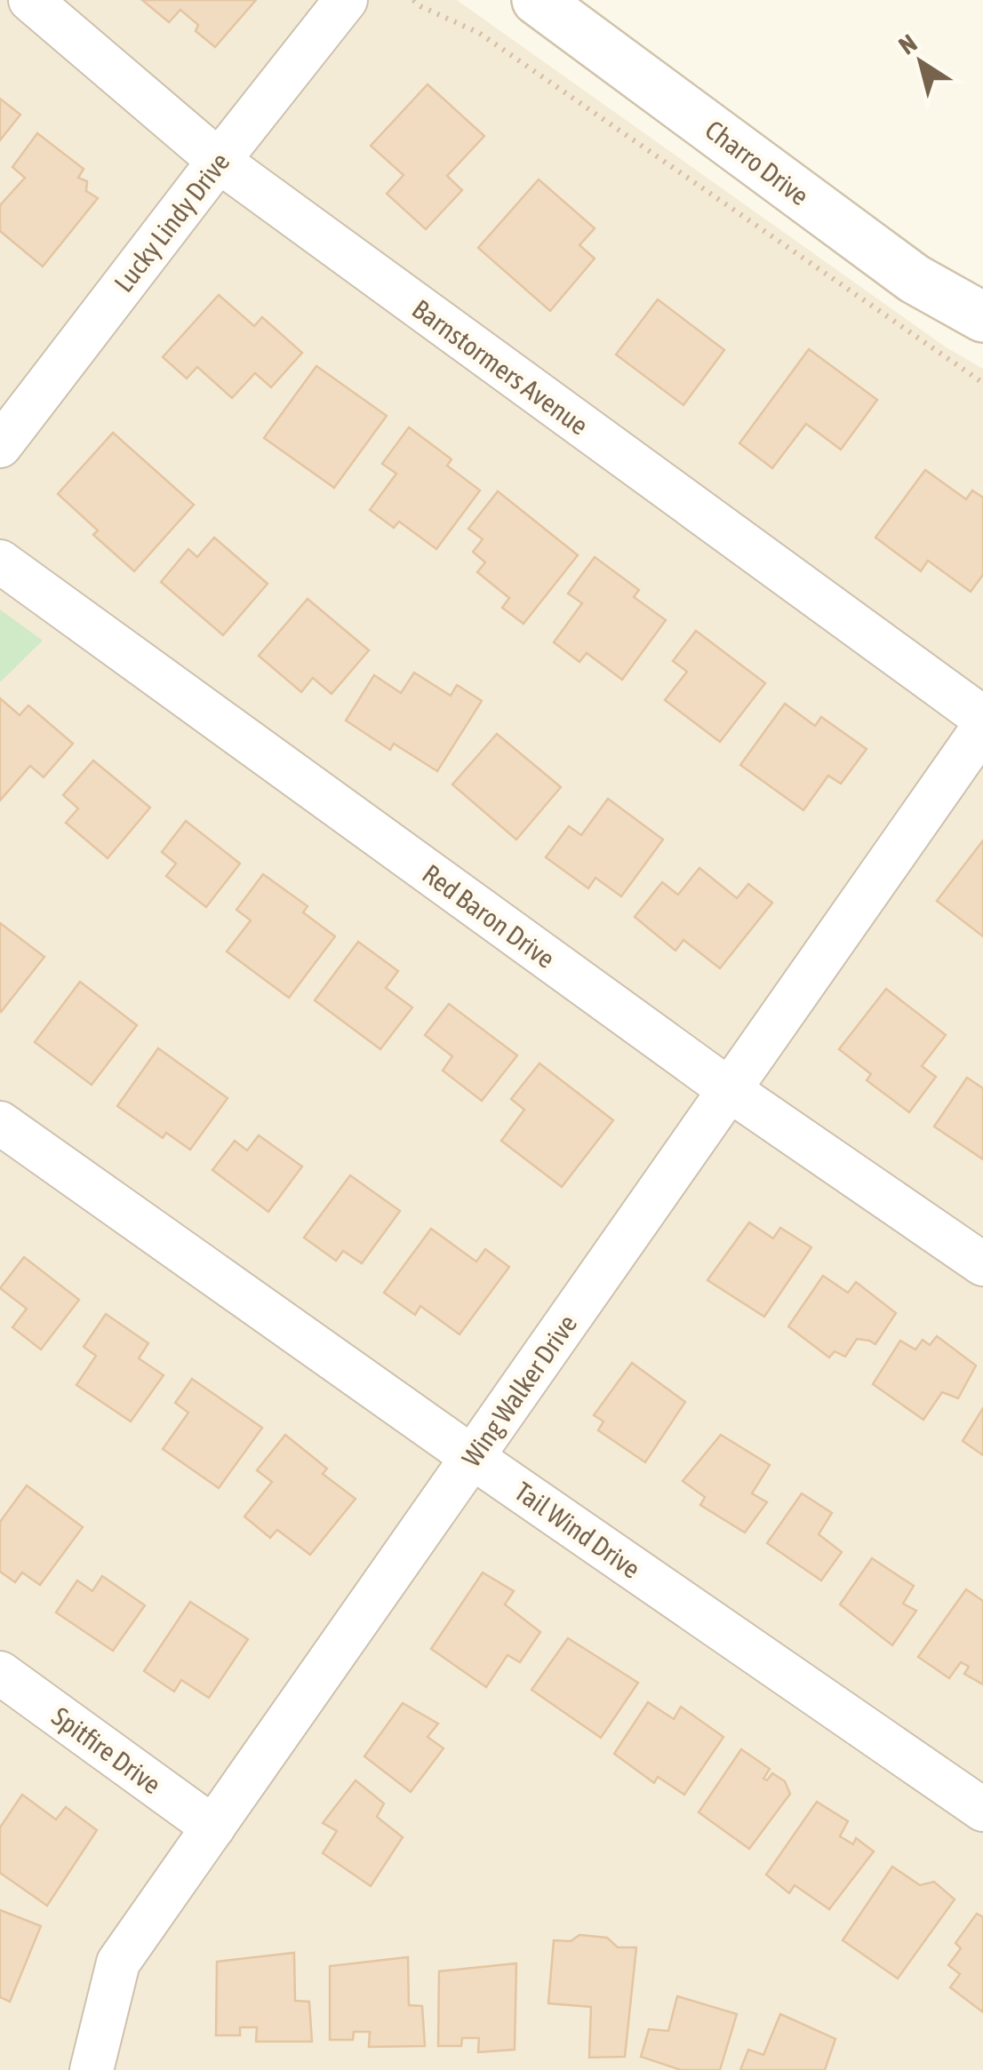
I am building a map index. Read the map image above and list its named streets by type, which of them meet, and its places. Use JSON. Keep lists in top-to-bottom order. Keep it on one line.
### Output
{"streets":{"street":["Charro Drive","Lucky Lindy Drive","Barnstormers Avenue","Red Baron Drive","Wing Walker Drive","Tail Wind Drive","Spitfire Drive"]},"crossings":[["Lucky Lindy Drive","Barnstormers Avenue"],["Red Baron Drive","Wing Walker Drive"],["Wing Walker Drive","Tail Wind Drive"],["Wing Walker Drive","Spitfire Drive"]],"north":"top left"}
